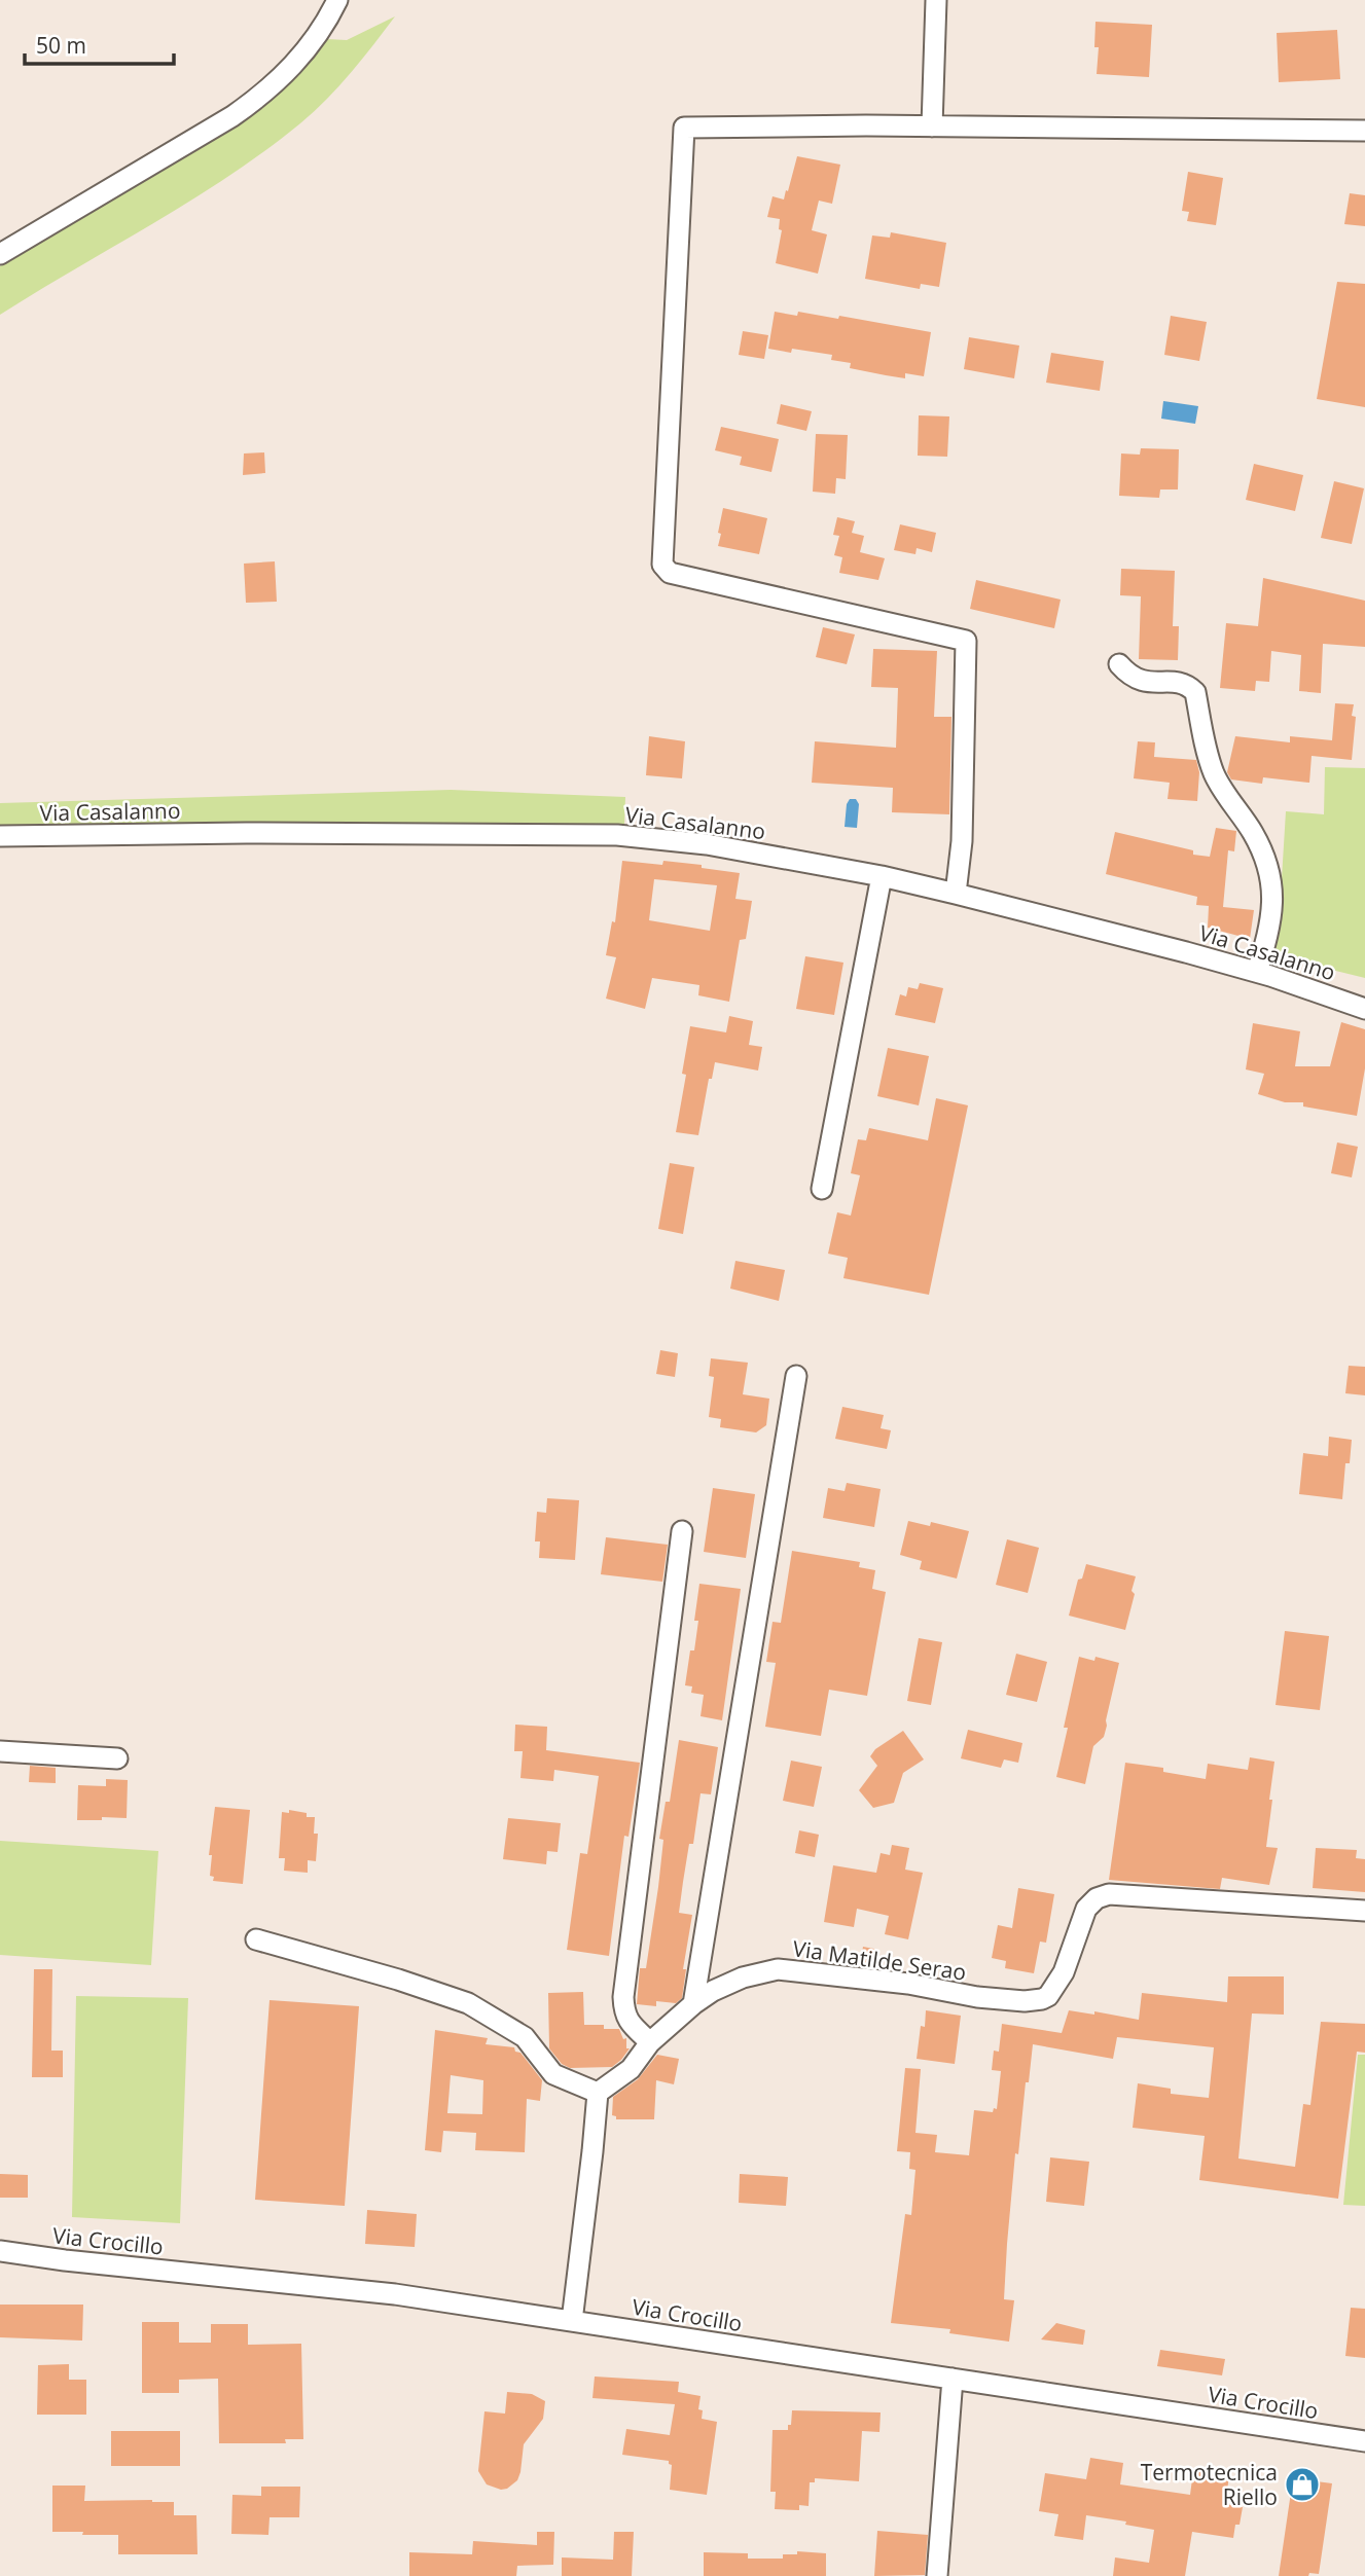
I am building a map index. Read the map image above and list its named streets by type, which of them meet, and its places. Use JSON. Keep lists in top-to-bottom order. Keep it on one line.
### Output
{"streets":{"street":["Via Casalanno","Via Matilde Serao","Via Crocillo"]},"places":{"shop":["Termotecnica Riello"]},"scale_bar":"50 m"}
